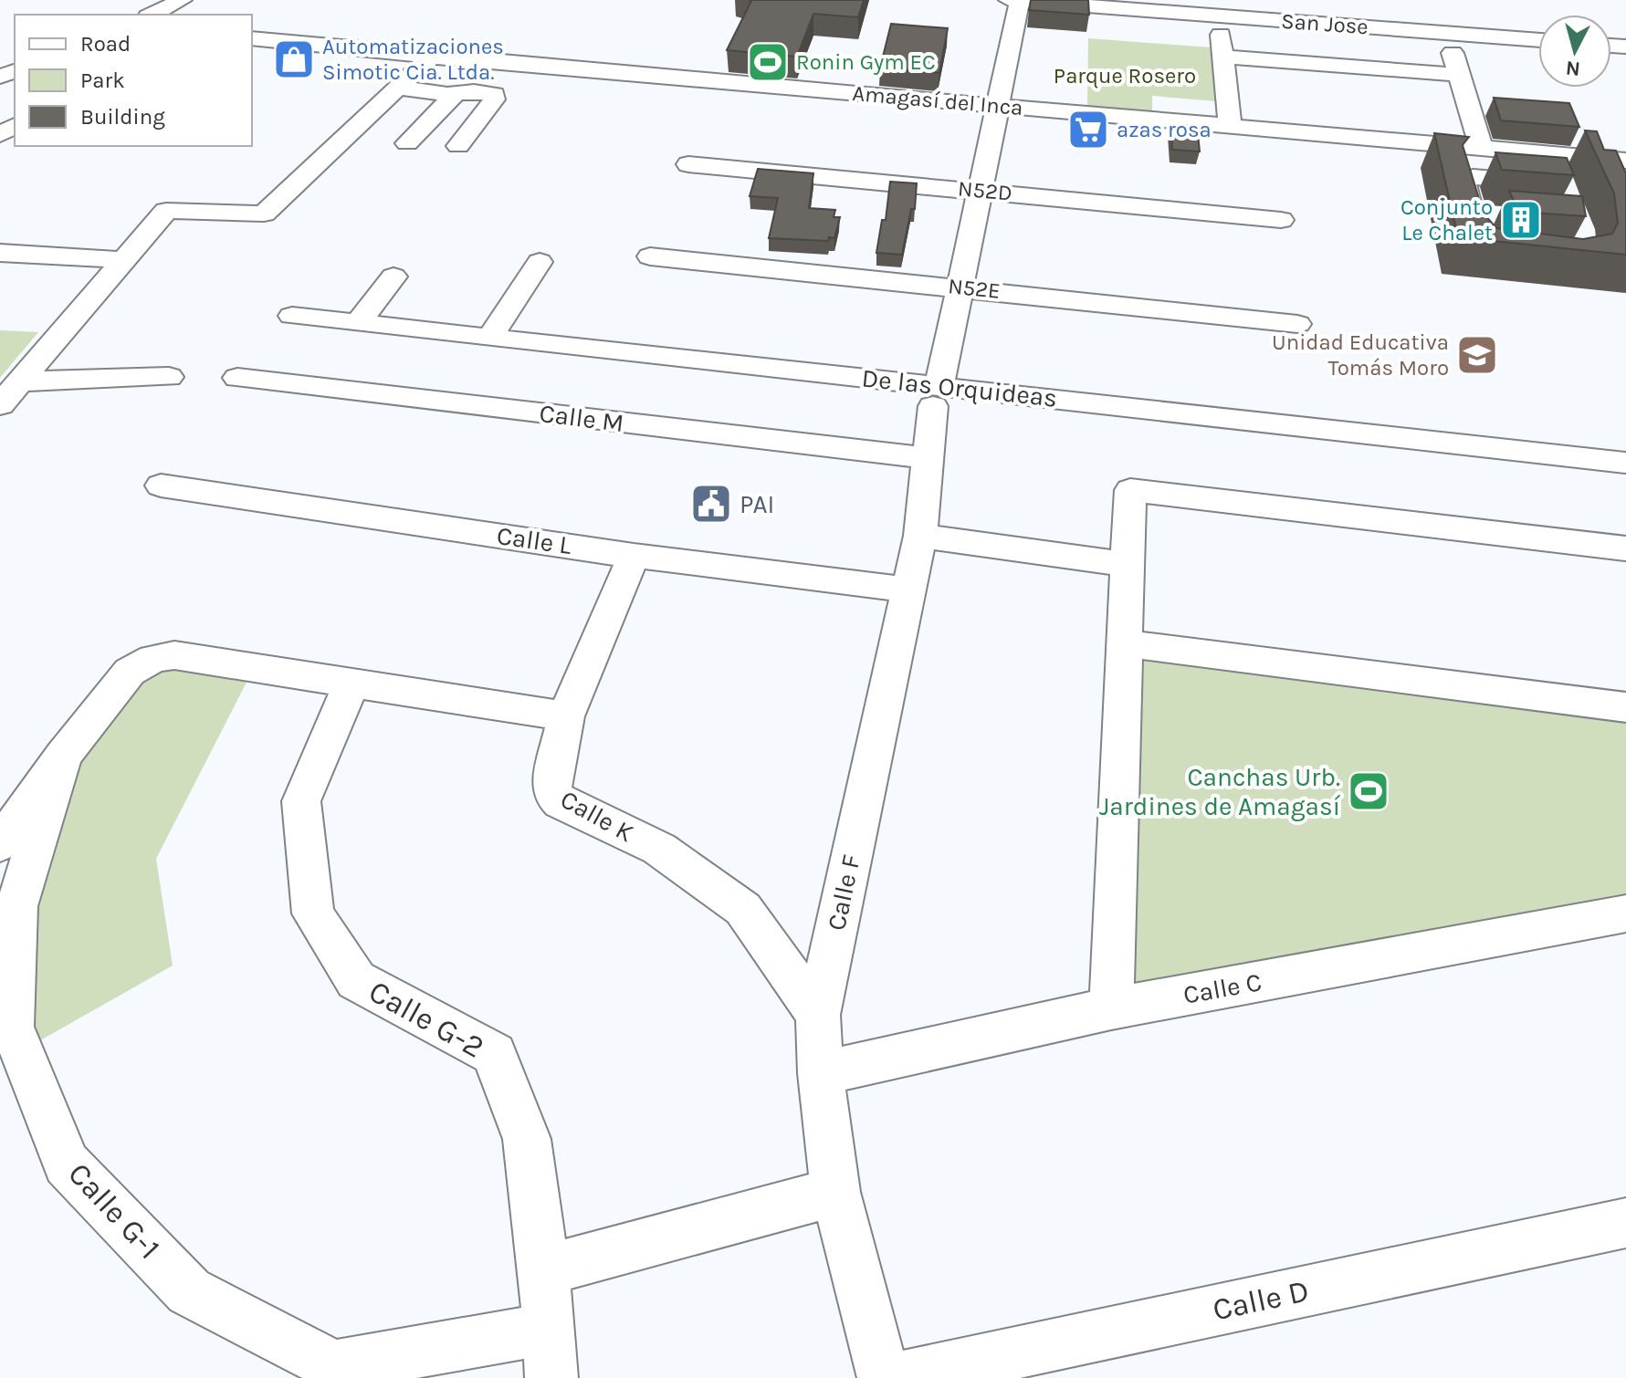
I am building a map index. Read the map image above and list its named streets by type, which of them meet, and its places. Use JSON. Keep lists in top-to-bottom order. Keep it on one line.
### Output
{"streets":{"street":["San Jose","Amagasí del Inca","N52D","N52E","De las Orquideas","Calle M","Calle L","Calle K","Calle F","Calle C","Calle G-2","Calle G-1","Calle D"]},"crossings":[["San Jose","Calle F"],["Amagasí del Inca","Calle F"],["N52D","Calle F"],["N52E","Calle F"],["De las Orquideas","Calle F"],["Calle M","Calle F"],["Calle L","Calle K"],["Calle L","Calle F"],["Calle K","Calle F"],["Calle F","Calle C"],["Calle G-2","Calle G-1"]],"parks":["Parque Rosero"],"places":{"shop":["Automatizaciones Simotic Cia. Ltda."],"sports":["Ronin Gym EC","Canchas Urb. Jardines de Amagasí"],"supermarket":["azas rosa"],"building":["Conjunto Le Chalet"],"school or university":["Unidad Educativa Tomás Moro"],"public building":["PAI"]},"legend":["Road","Park","Building"],"north":"bottom"}
